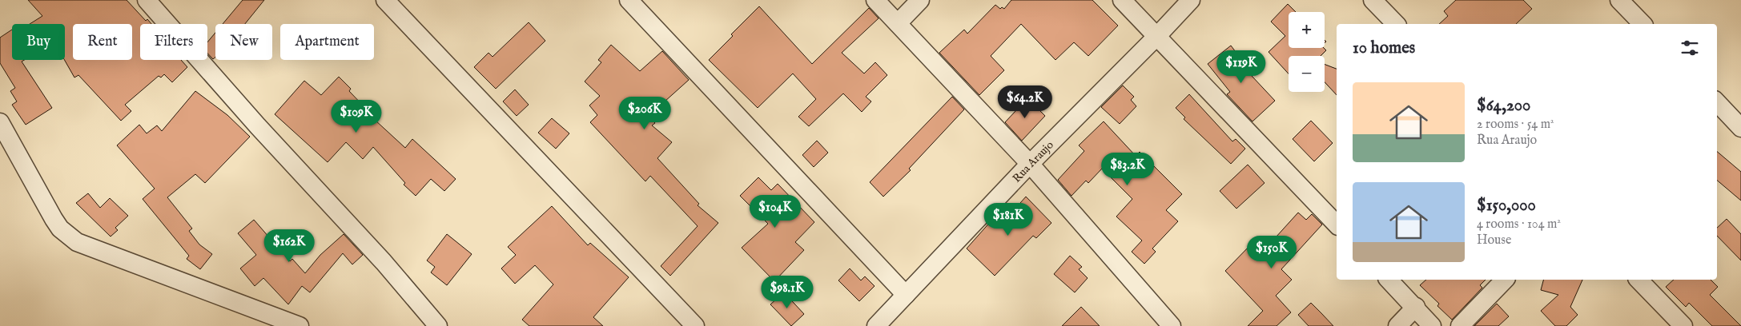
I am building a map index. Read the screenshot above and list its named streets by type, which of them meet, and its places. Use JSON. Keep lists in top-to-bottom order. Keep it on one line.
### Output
{"streets":{"street":["Rua Araujo"]},"page":{"map_buttons":["+","−"],"chip":["Buy","Rent","Filters","New","Apartment"],"heading":"10 homes","price":["$119K","$64.2K","$206K","$109K","$83.2K","$104K","$181K","$162K","$150K","$98.1K"],"list":[{"name":"$64,200","note":"2 rooms · 54 m² · Rua Araujo"},{"name":"$150,000","note":"4 rooms · 104 m² · House"}]}}
